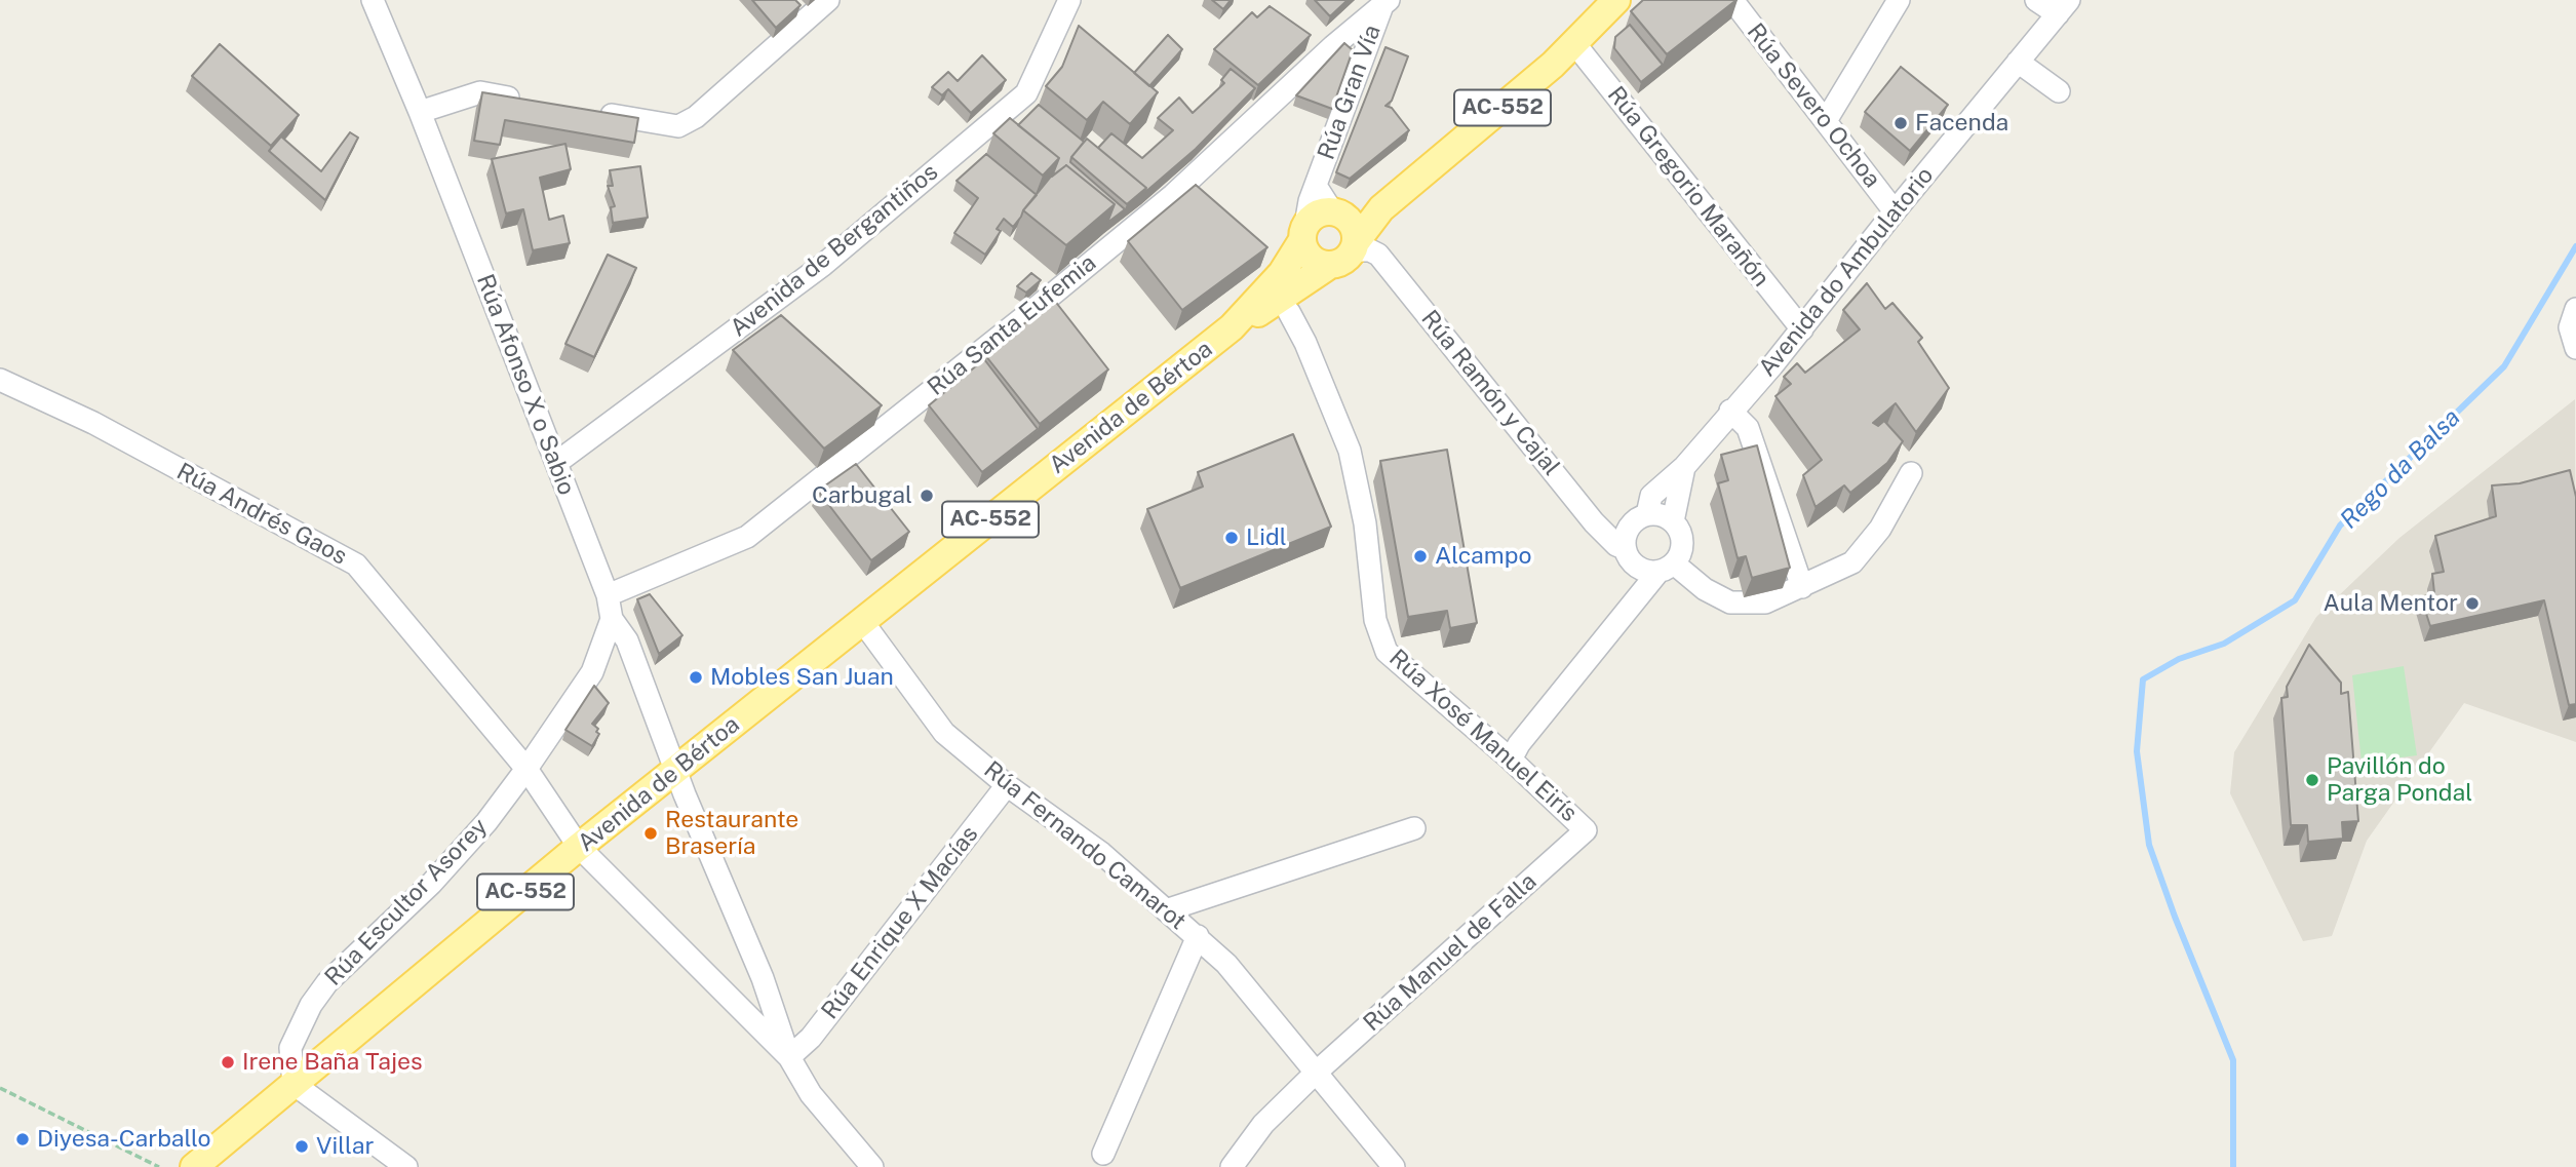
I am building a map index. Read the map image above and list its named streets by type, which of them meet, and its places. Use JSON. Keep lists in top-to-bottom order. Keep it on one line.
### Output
{"streets":{"main road":["AC-552","Avenida de Bértoa"],"street":["Rúa Gran Vía","Rúa Severo Ochoa","Rúa Gregorio Marañón","Avenida de Bergantiños","Avenida do Ambulatorio","Rúa Santa Eufemia","Rúa Afonso X o Sabio","Rúa Ramón y Cajal","Rúa Andrés Gaos","Rúa Xosé Manuel Eirís","Rúa Fernando Camarot","Rúa Escultor Asorey","Rúa Enrique X Macías","Rúa Manuel de Falla"]},"crossings":[["Rúa Gran Vía","AC-552"],["Rúa Gran Vía","Rúa Santa Eufemia"],["Rúa Gran Vía","Rúa Ramón y Cajal"],["Rúa Gran Vía","Avenida de Bértoa"],["Rúa Severo Ochoa","Avenida do Ambulatorio"],["AC-552","Rúa Gregorio Marañón"],["AC-552","Rúa Ramón y Cajal"],["AC-552","Avenida de Bértoa"],["Rúa Gregorio Marañón","Avenida do Ambulatorio"],["Avenida de Bergantiños","Rúa Afonso X o Sabio"],["Avenida do Ambulatorio","Rúa Ramón y Cajal"],["Rúa Santa Eufemia","Rúa Afonso X o Sabio"],["Rúa Afonso X o Sabio","Avenida de Bértoa"],["Rúa Afonso X o Sabio","Rúa Andrés Gaos"],["Rúa Afonso X o Sabio","Rúa Escultor Asorey"],["Rúa Afonso X o Sabio","Rúa Enrique X Macías"],["Rúa Ramón y Cajal","Avenida de Bértoa"],["Avenida de Bértoa","Rúa Andrés Gaos"],["Avenida de Bértoa","Rúa Fernando Camarot"],["Avenida de Bértoa","Rúa Escultor Asorey"],["Rúa Andrés Gaos","Rúa Escultor Asorey"],["Rúa Andrés Gaos","Rúa Enrique X Macías"],["Rúa Xosé Manuel Eirís","Rúa Manuel de Falla"],["Rúa Fernando Camarot","Rúa Enrique X Macías"],["Rúa Fernando Camarot","Rúa Manuel de Falla"]],"water":["Rego da Balsa"],"places":["Facenda","Carbugal","Lidl","Alcampo","Aula Mentor","Mobles San Juan","Pavillón do Parga Pondal","Restaurante Brasería","Irene Baña Tajes","Diyesa-Carballo","Villar"]}
